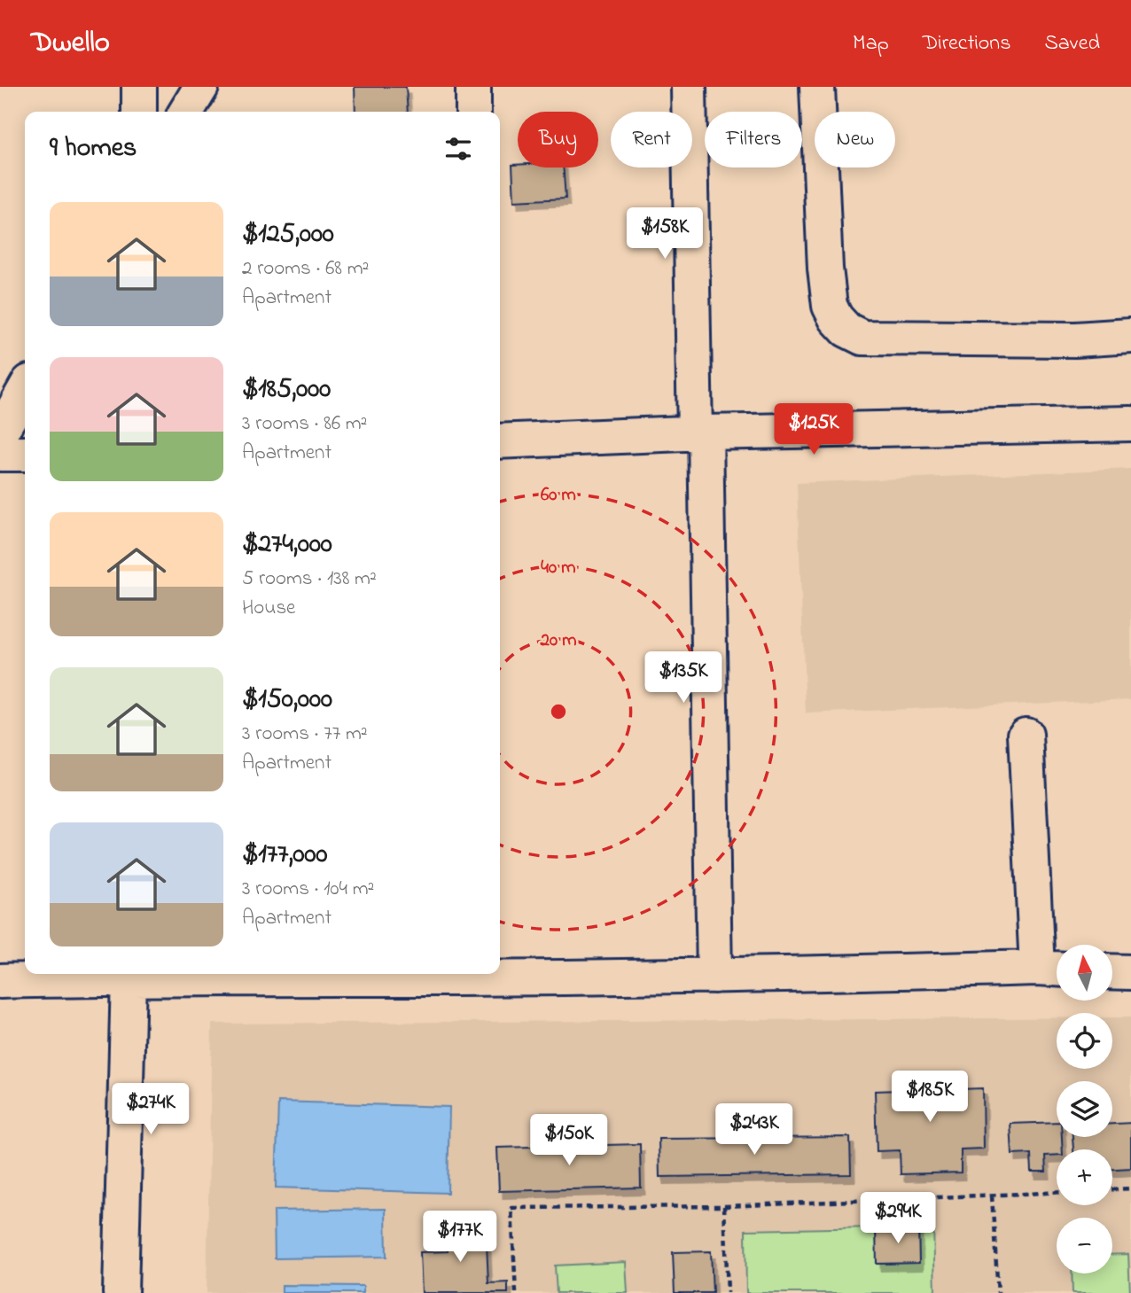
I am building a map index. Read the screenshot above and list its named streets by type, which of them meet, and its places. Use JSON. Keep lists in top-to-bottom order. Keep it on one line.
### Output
{"north":"top","page":{"header":"Dwello","nav":["Map","Directions","Saved"],"chip":["Buy","Rent","Filters","New"],"heading":"9 homes","list":[{"name":"$125,000","note":"2 rooms · 68 m² · Apartment"},{"name":"$185,000","note":"3 rooms · 86 m² · Apartment"},{"name":"$274,000","note":"5 rooms · 138 m² · House"},{"name":"$150,000","note":"3 rooms · 77 m² · Apartment"},{"name":"$177,000","note":"3 rooms · 104 m² · Apartment"}],"price":["$158K","$125K","$135K","$185K","$274K","$243K","$150K","$294K","$177K"],"map_buttons":["+","−"]},"rings":["60 m","40 m","20 m"]}
